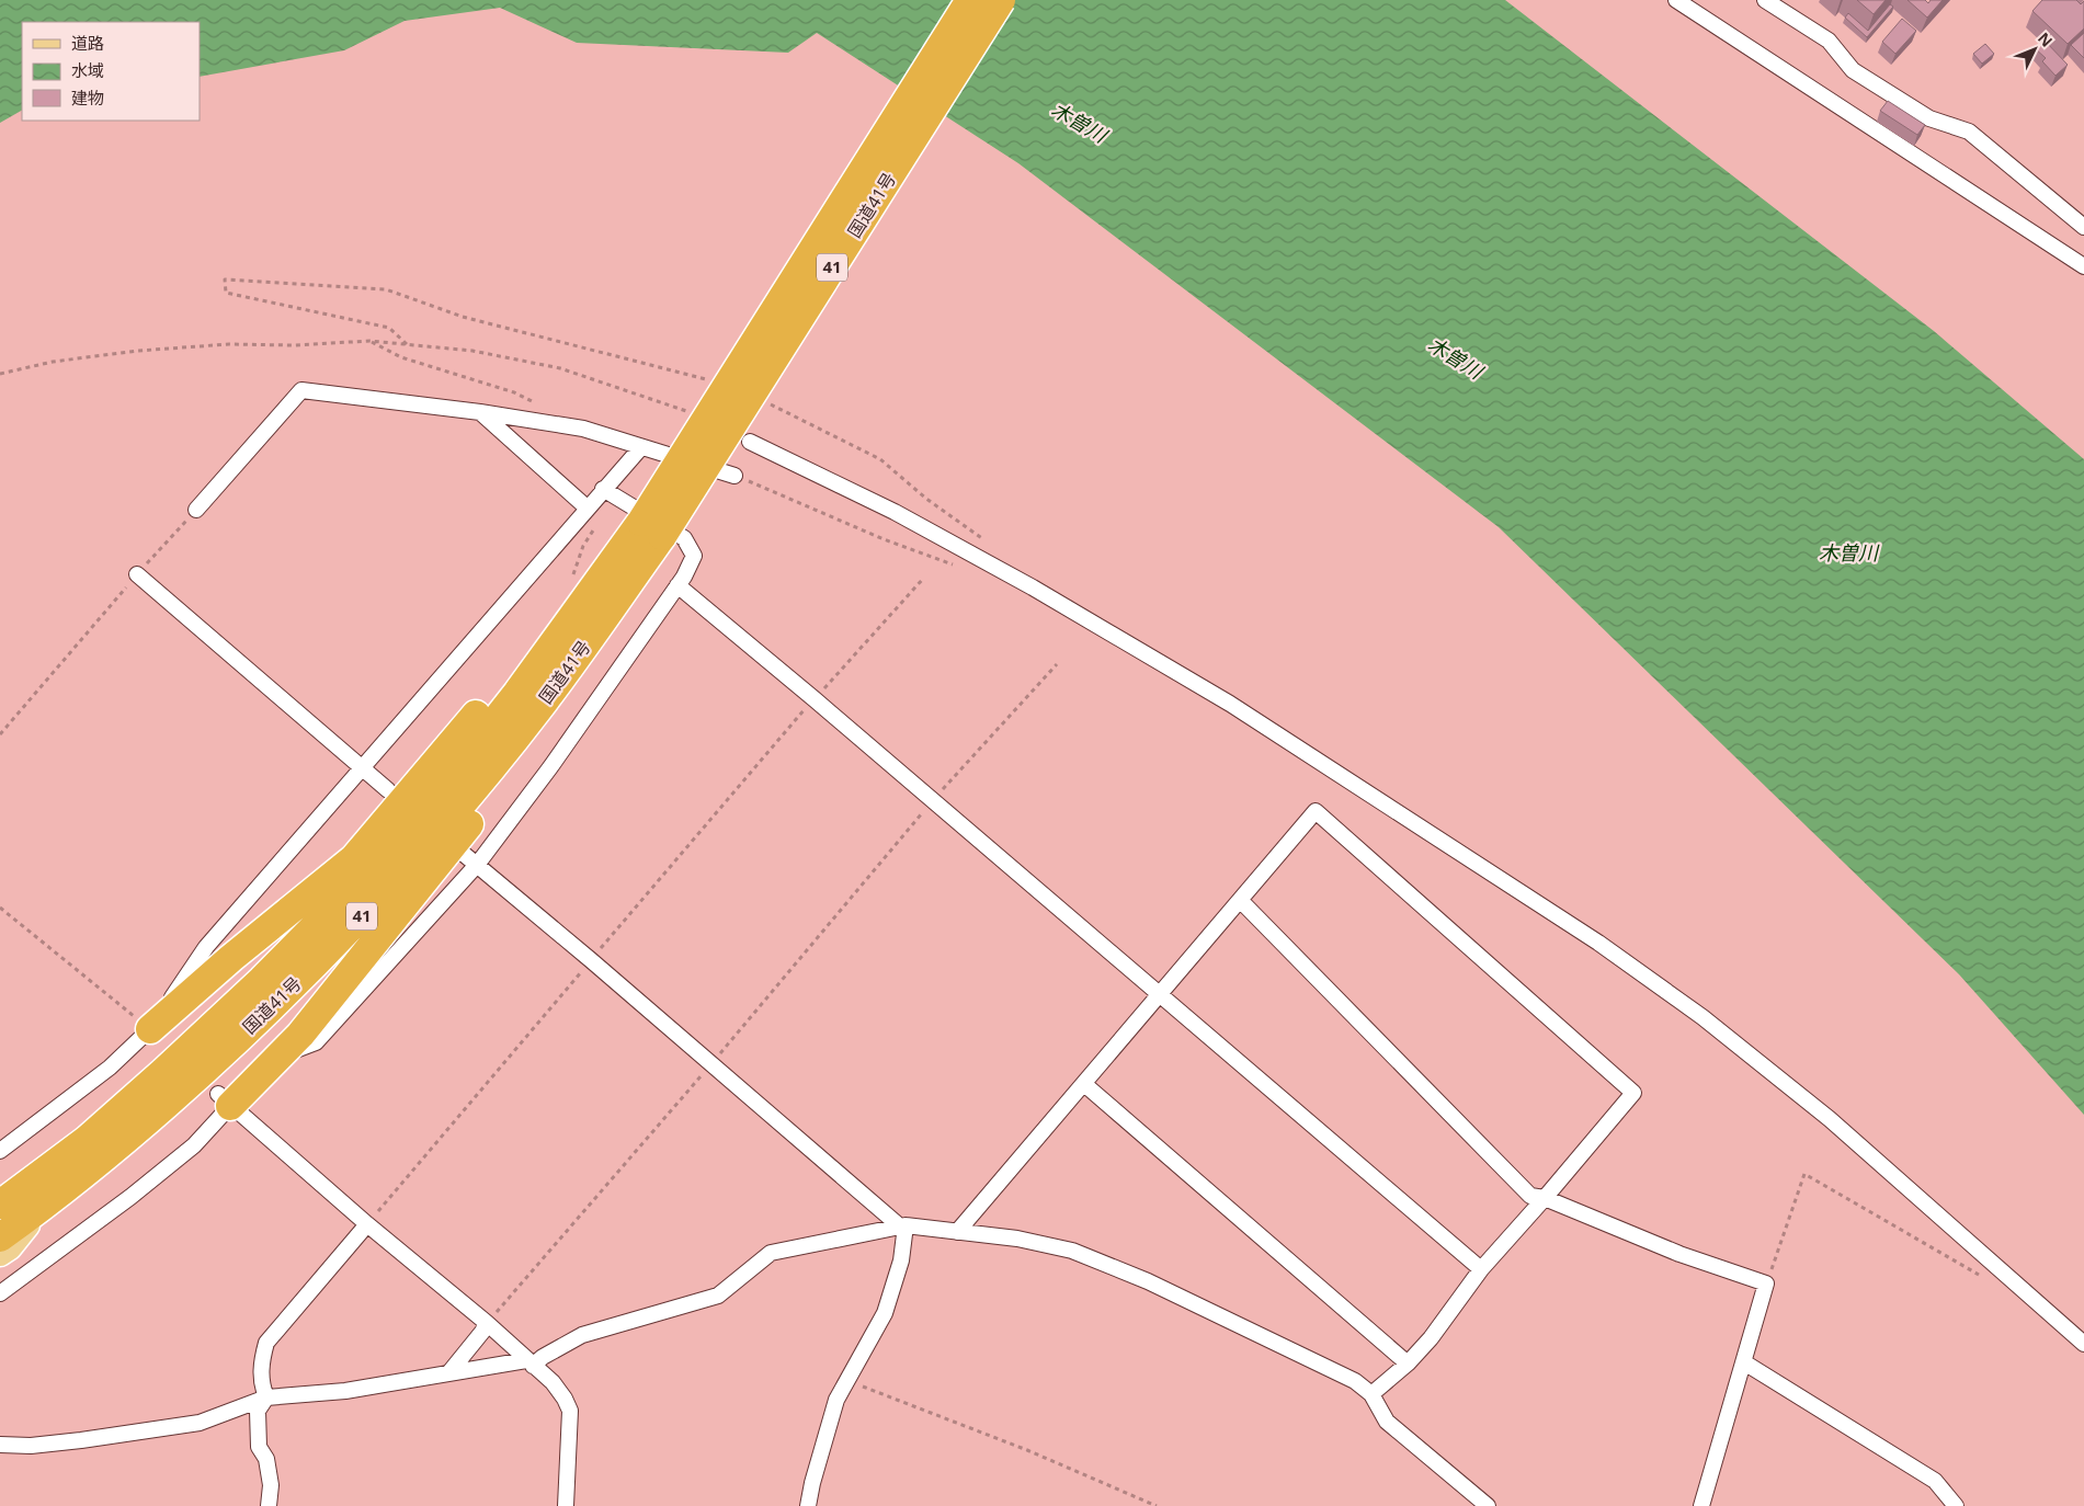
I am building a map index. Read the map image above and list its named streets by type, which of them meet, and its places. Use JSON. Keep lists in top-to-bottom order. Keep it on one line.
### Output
{"streets":{"highway":["国道41号","41"]},"water":["木曽川"],"legend":["道路","水域","建物"],"north":"top right"}
